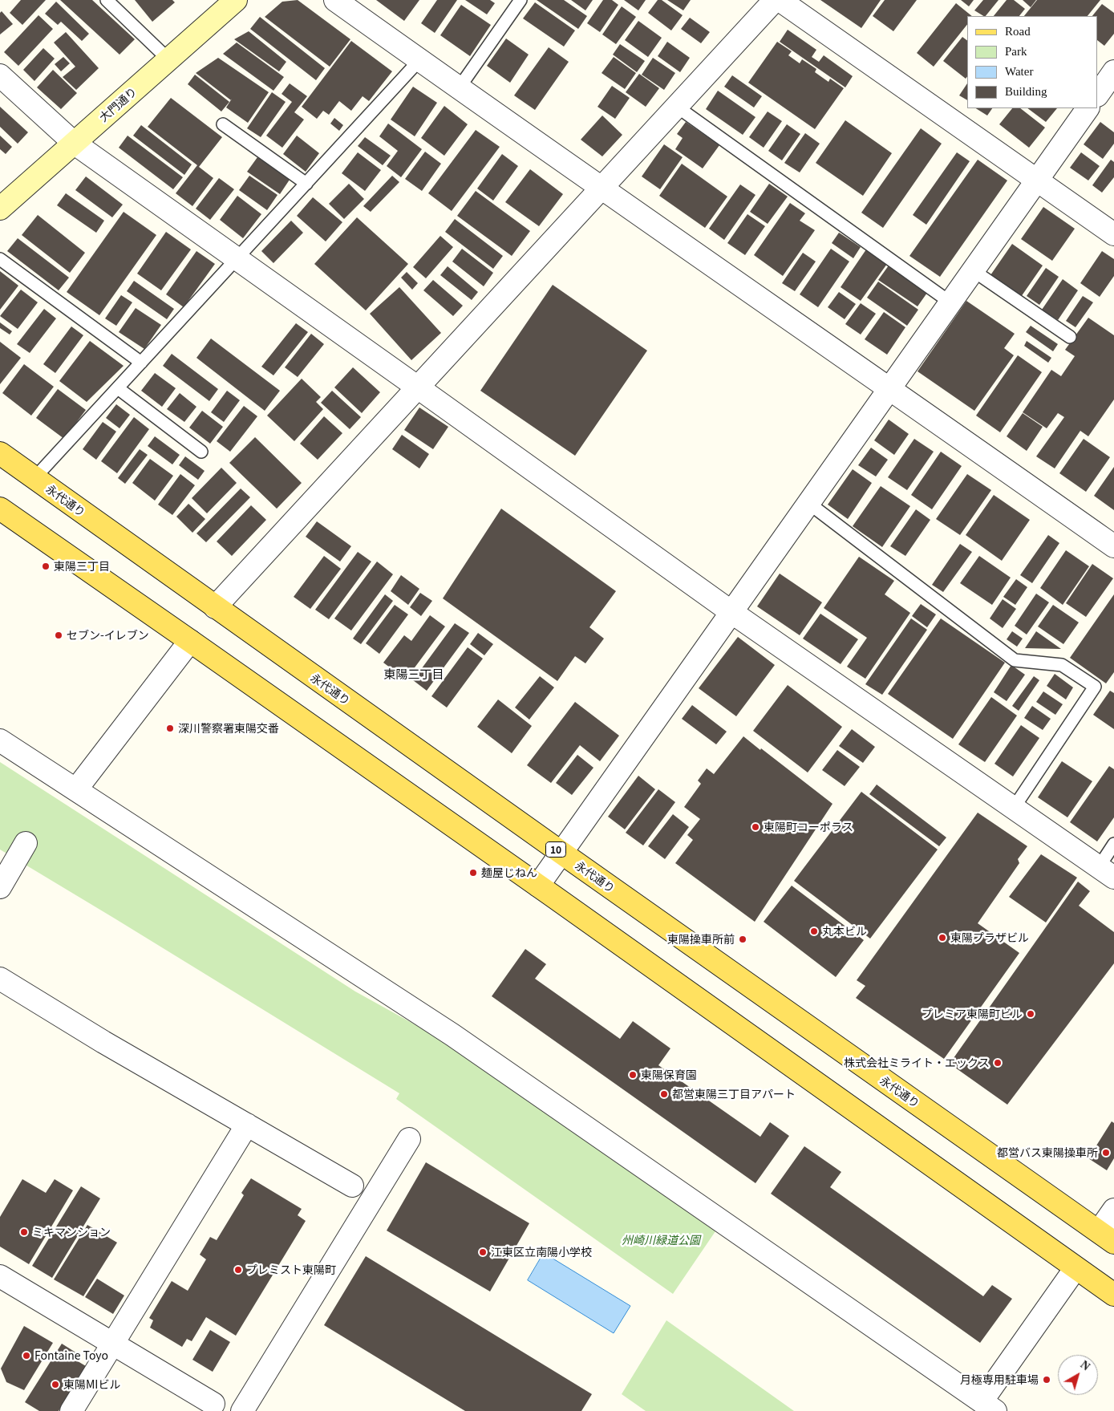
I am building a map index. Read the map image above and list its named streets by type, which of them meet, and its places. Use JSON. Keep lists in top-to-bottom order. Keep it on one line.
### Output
{"streets":{"main road":["永代通り","10"],"street":["大門通り"]},"districts":["東陽三丁目"],"parks":["州崎川緑道公園"],"places":["東陽三丁目","セブン-イレブン","深川警察署東陽交番","東陽町コーポラス","麺屋じねん","丸本ビル","東陽プラザビル","東陽操車所前","プレミア東陽町ビル","株式会社ミライト・エックス","東陽保育園","都営東陽三丁目アパート","都営バス東陽操車所","ミキマンション","江東区立南陽小学校","プレミスト東陽町","Fontaine Toyo","月極専用駐車場","東陽MIビル"],"legend":["Road","Park","Water","Building"],"north":"top right"}
